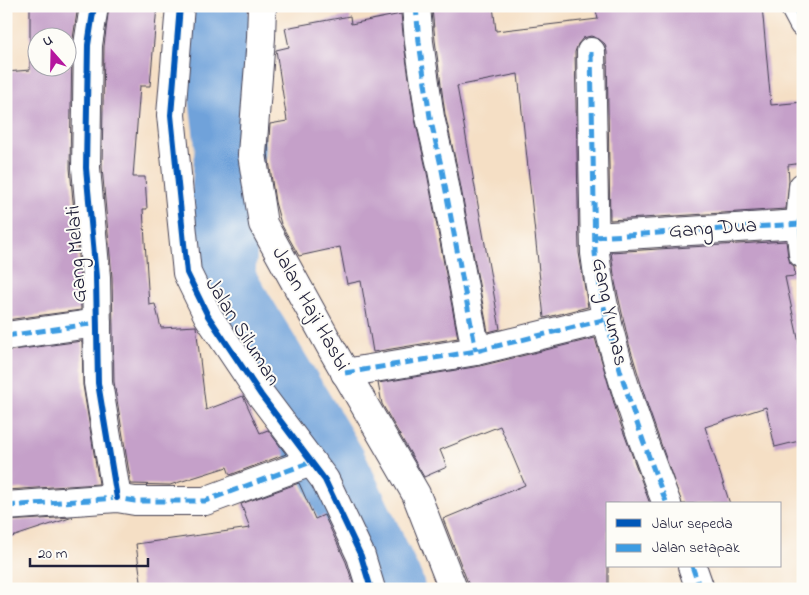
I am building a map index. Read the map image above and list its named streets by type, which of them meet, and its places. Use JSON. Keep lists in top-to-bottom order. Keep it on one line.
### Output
{"streets":{"street":["Gang Dua","Gang Melati","Jalan Haji Hasbi","Gang Yumas","Jalan Siluman"]},"crossings":[["Gang Dua","Gang Yumas"]],"legend":["Jalur sepeda","Jalan setapak"],"scale_bar":"20 m","north":"top"}
